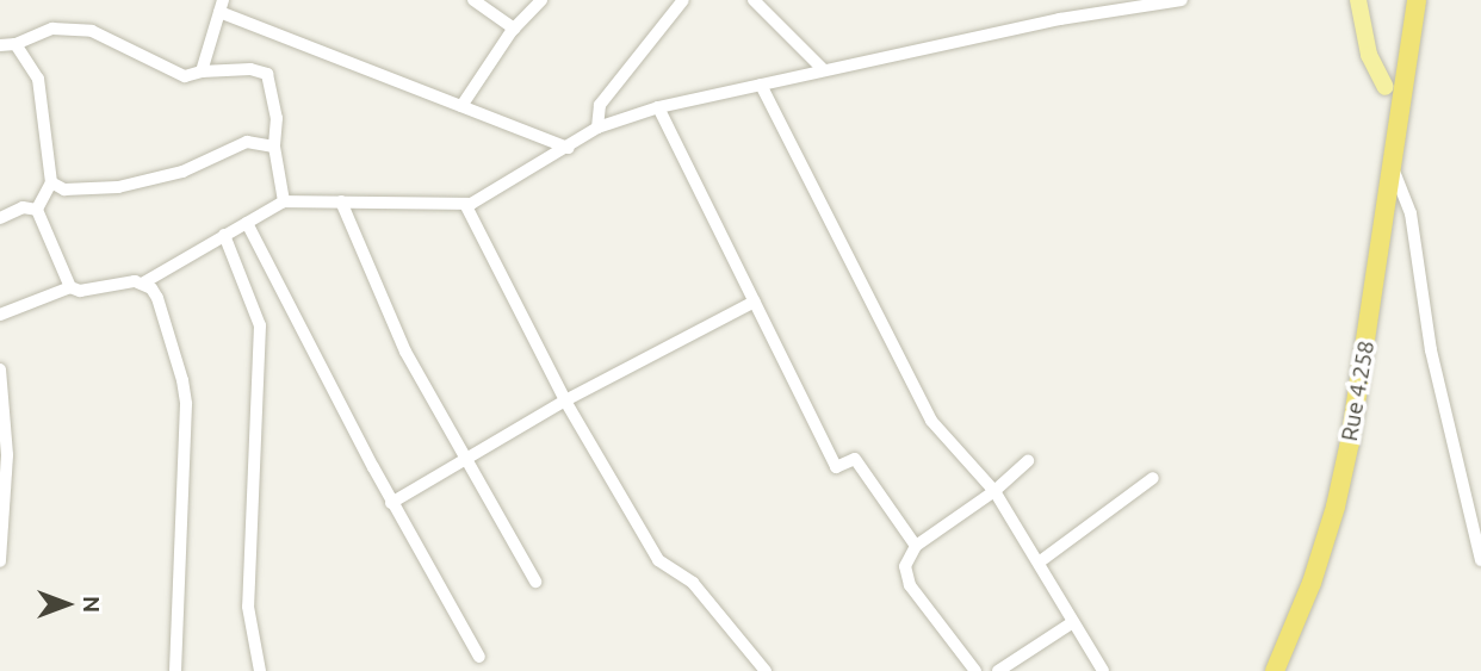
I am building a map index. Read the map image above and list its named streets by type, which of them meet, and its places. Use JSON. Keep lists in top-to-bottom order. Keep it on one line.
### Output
{"streets":{"highway":["Rue 4.258"]},"north":"right"}
